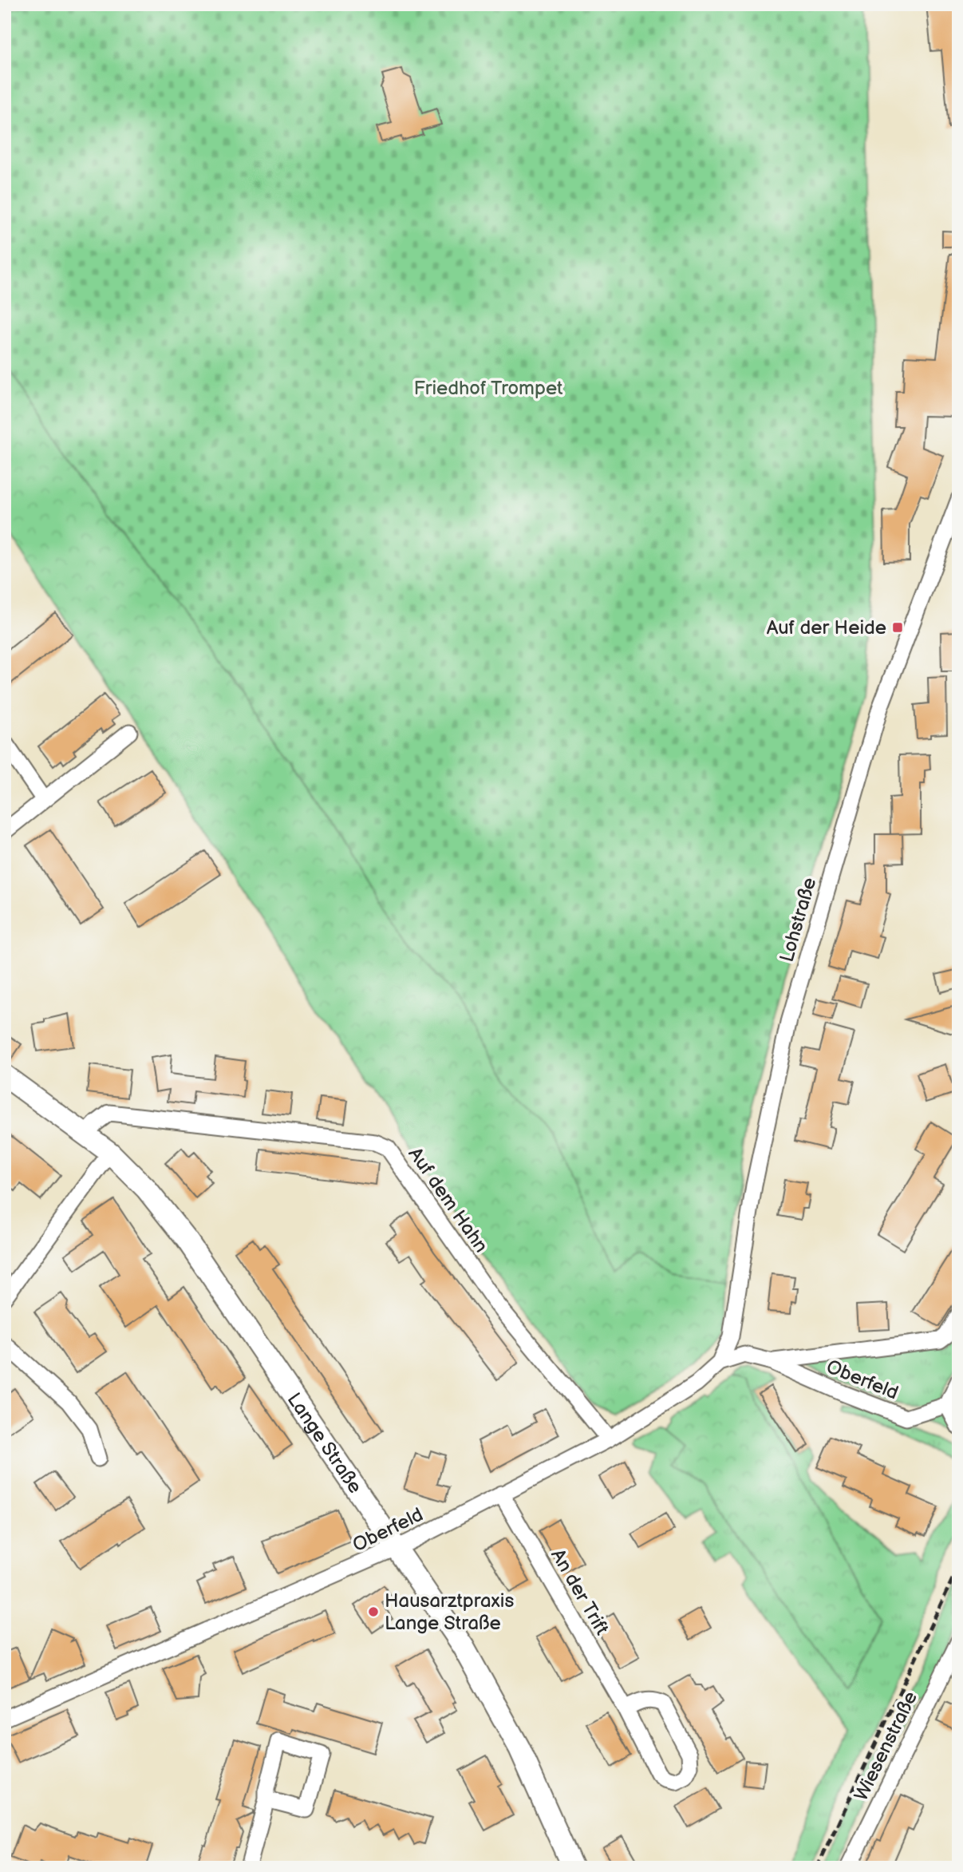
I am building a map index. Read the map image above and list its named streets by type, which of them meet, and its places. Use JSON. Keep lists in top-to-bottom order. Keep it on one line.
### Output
{"streets":{"street":["Lohstraße","Auf dem Hahn","Oberfeld","Lange Straße","An der Trift","Wiesenstraße"]},"crossings":[["Lohstraße","Oberfeld"],["Auf dem Hahn","Oberfeld"],["Auf dem Hahn","Lange Straße"],["Oberfeld","Lange Straße"],["Oberfeld","An der Trift"]],"parks":["Friedhof Trompet"],"places":{"transit":["Auf der Heide"],"other":["Hausarztpraxis Lange Straße"]}}
